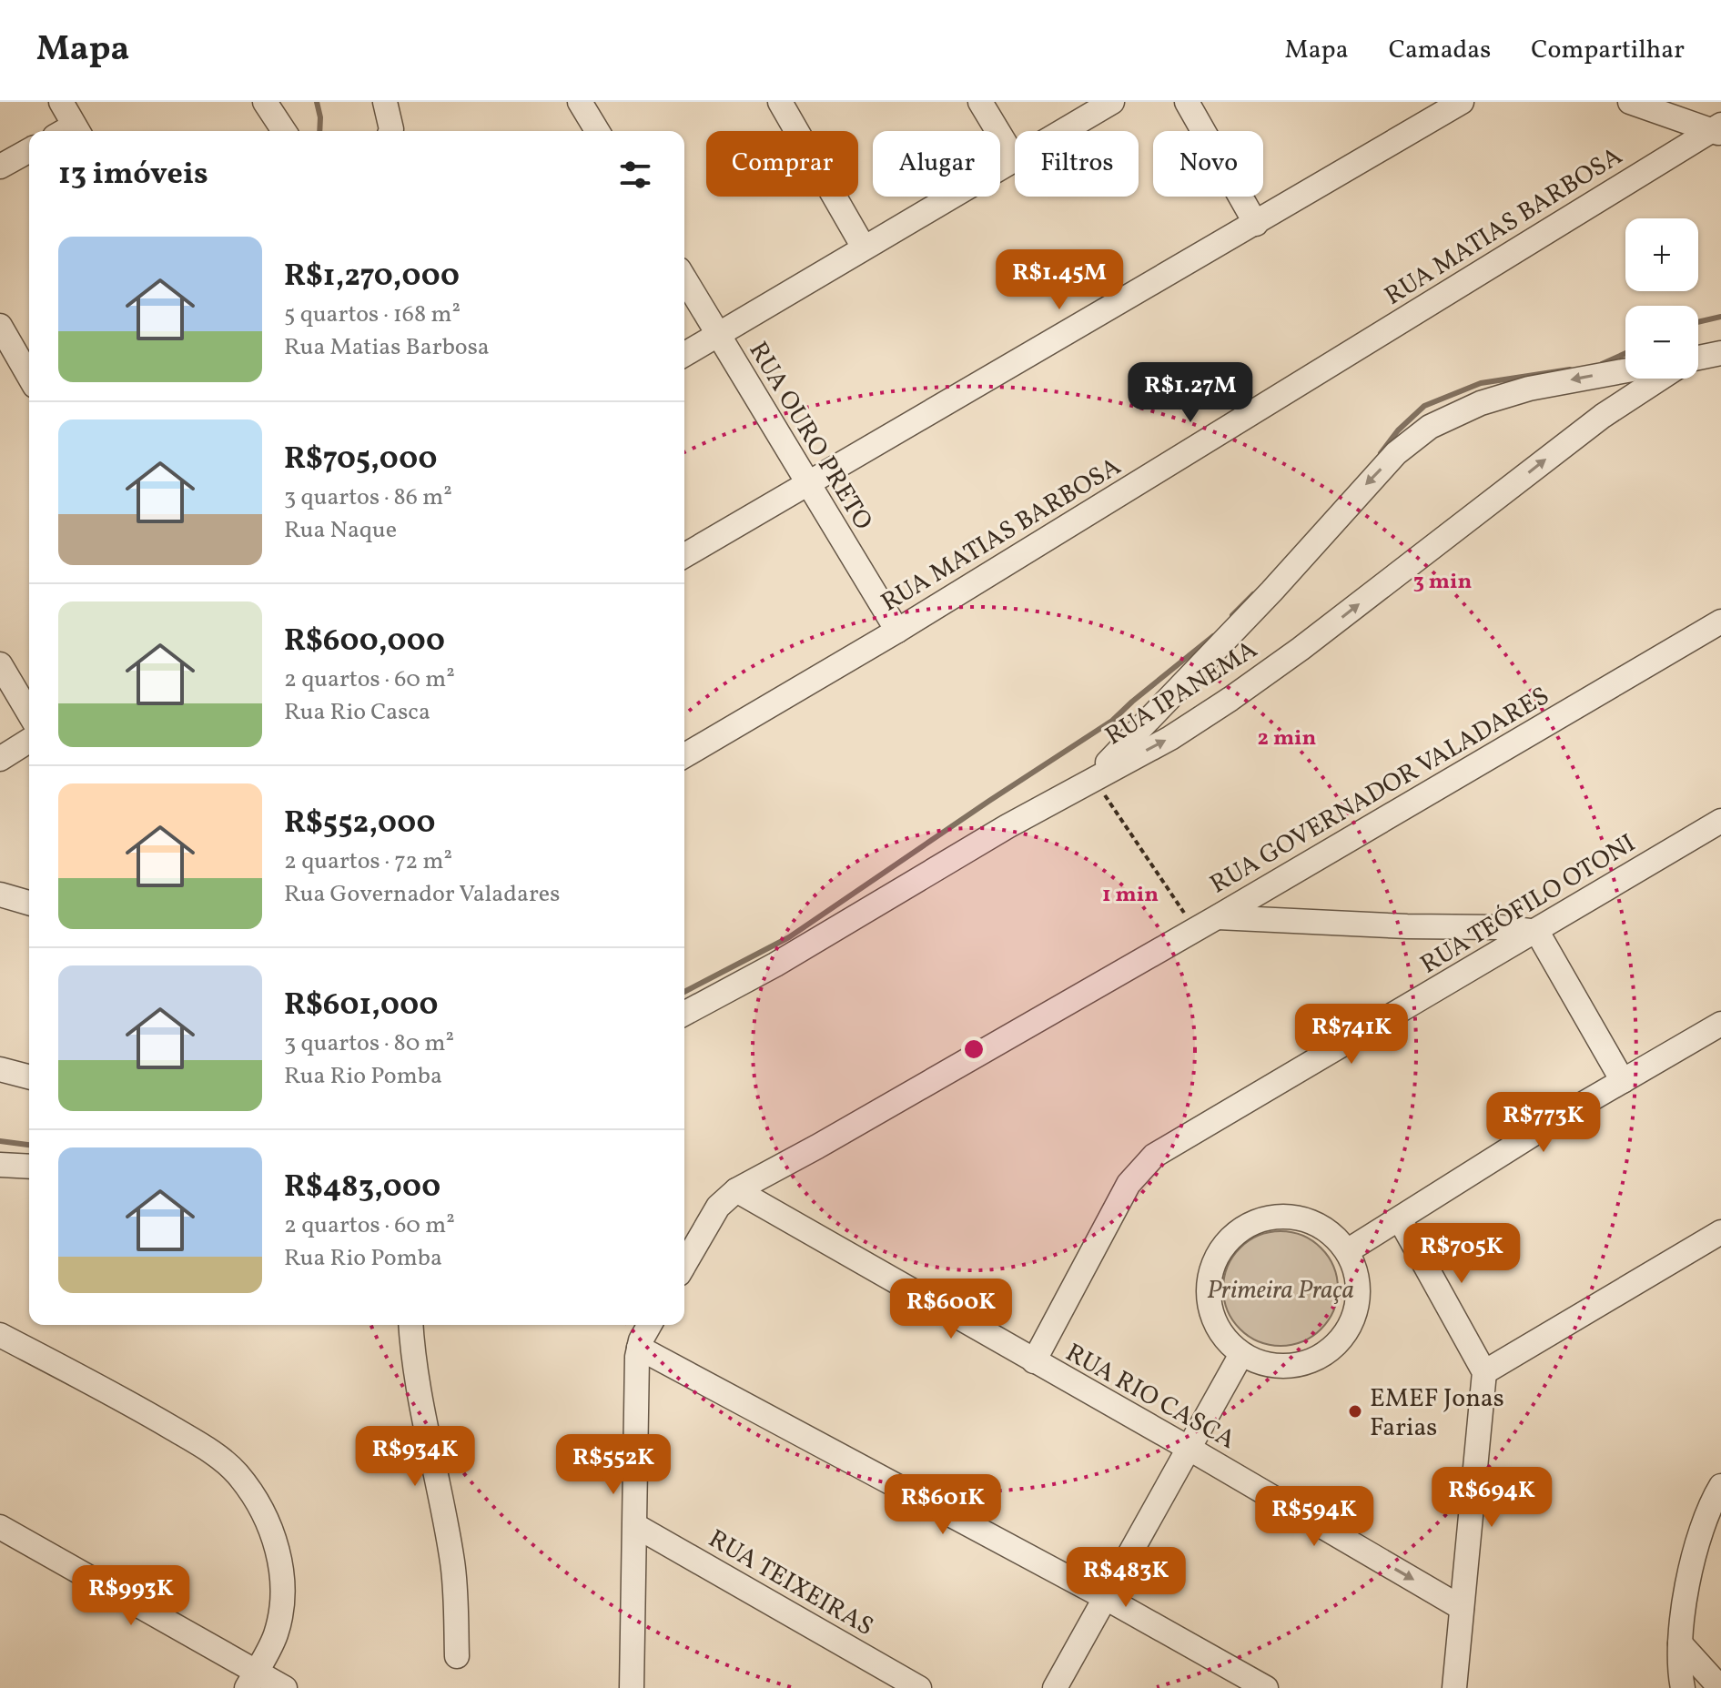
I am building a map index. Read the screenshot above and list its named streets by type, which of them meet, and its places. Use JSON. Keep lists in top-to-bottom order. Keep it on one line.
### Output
{"streets":{"street":["RUA MATIAS BARBOSA","RUA OURO PRETO","RUA IPANEMA","RUA GOVERNADOR VALADARES","RUA TEÓFILO OTONI","RUA RIO CASCA","RUA TEIXEIRAS"]},"crossings":[["RUA MATIAS BARBOSA","RUA OURO PRETO"],["RUA GOVERNADOR VALADARES","RUA RIO CASCA"],["RUA TEÓFILO OTONI","RUA RIO CASCA"]],"parks":["Primeira Praça"],"places":["EMEF Jonas Farias"],"page":{"header":"Mapa","nav":["Mapa","Camadas","Compartilhar"],"chip":["Comprar","Alugar","Filtros","Novo"],"heading":"13 imóveis","map_buttons":["+","−"],"list":[{"name":"R$1,270,000","note":"5 quartos · 168 m² · Rua Matias Barbosa"},{"name":"R$705,000","note":"3 quartos · 86 m² · Rua Naque"},{"name":"R$600,000","note":"2 quartos · 60 m² · Rua Rio Casca"},{"name":"R$552,000","note":"2 quartos · 72 m² · Rua Governador Valadares"},{"name":"R$601,000","note":"3 quartos · 80 m² · Rua Rio Pomba"},{"name":"R$483,000","note":"2 quartos · 60 m² · Rua Rio Pomba"}],"price":["R$1.45M","R$1.27M","R$741K","R$773K","R$705K","R$600K","R$934K","R$552K","R$694K","R$601K","R$594K","R$483K","R$993K"]},"rings":["3 min","2 min","1 min"]}
